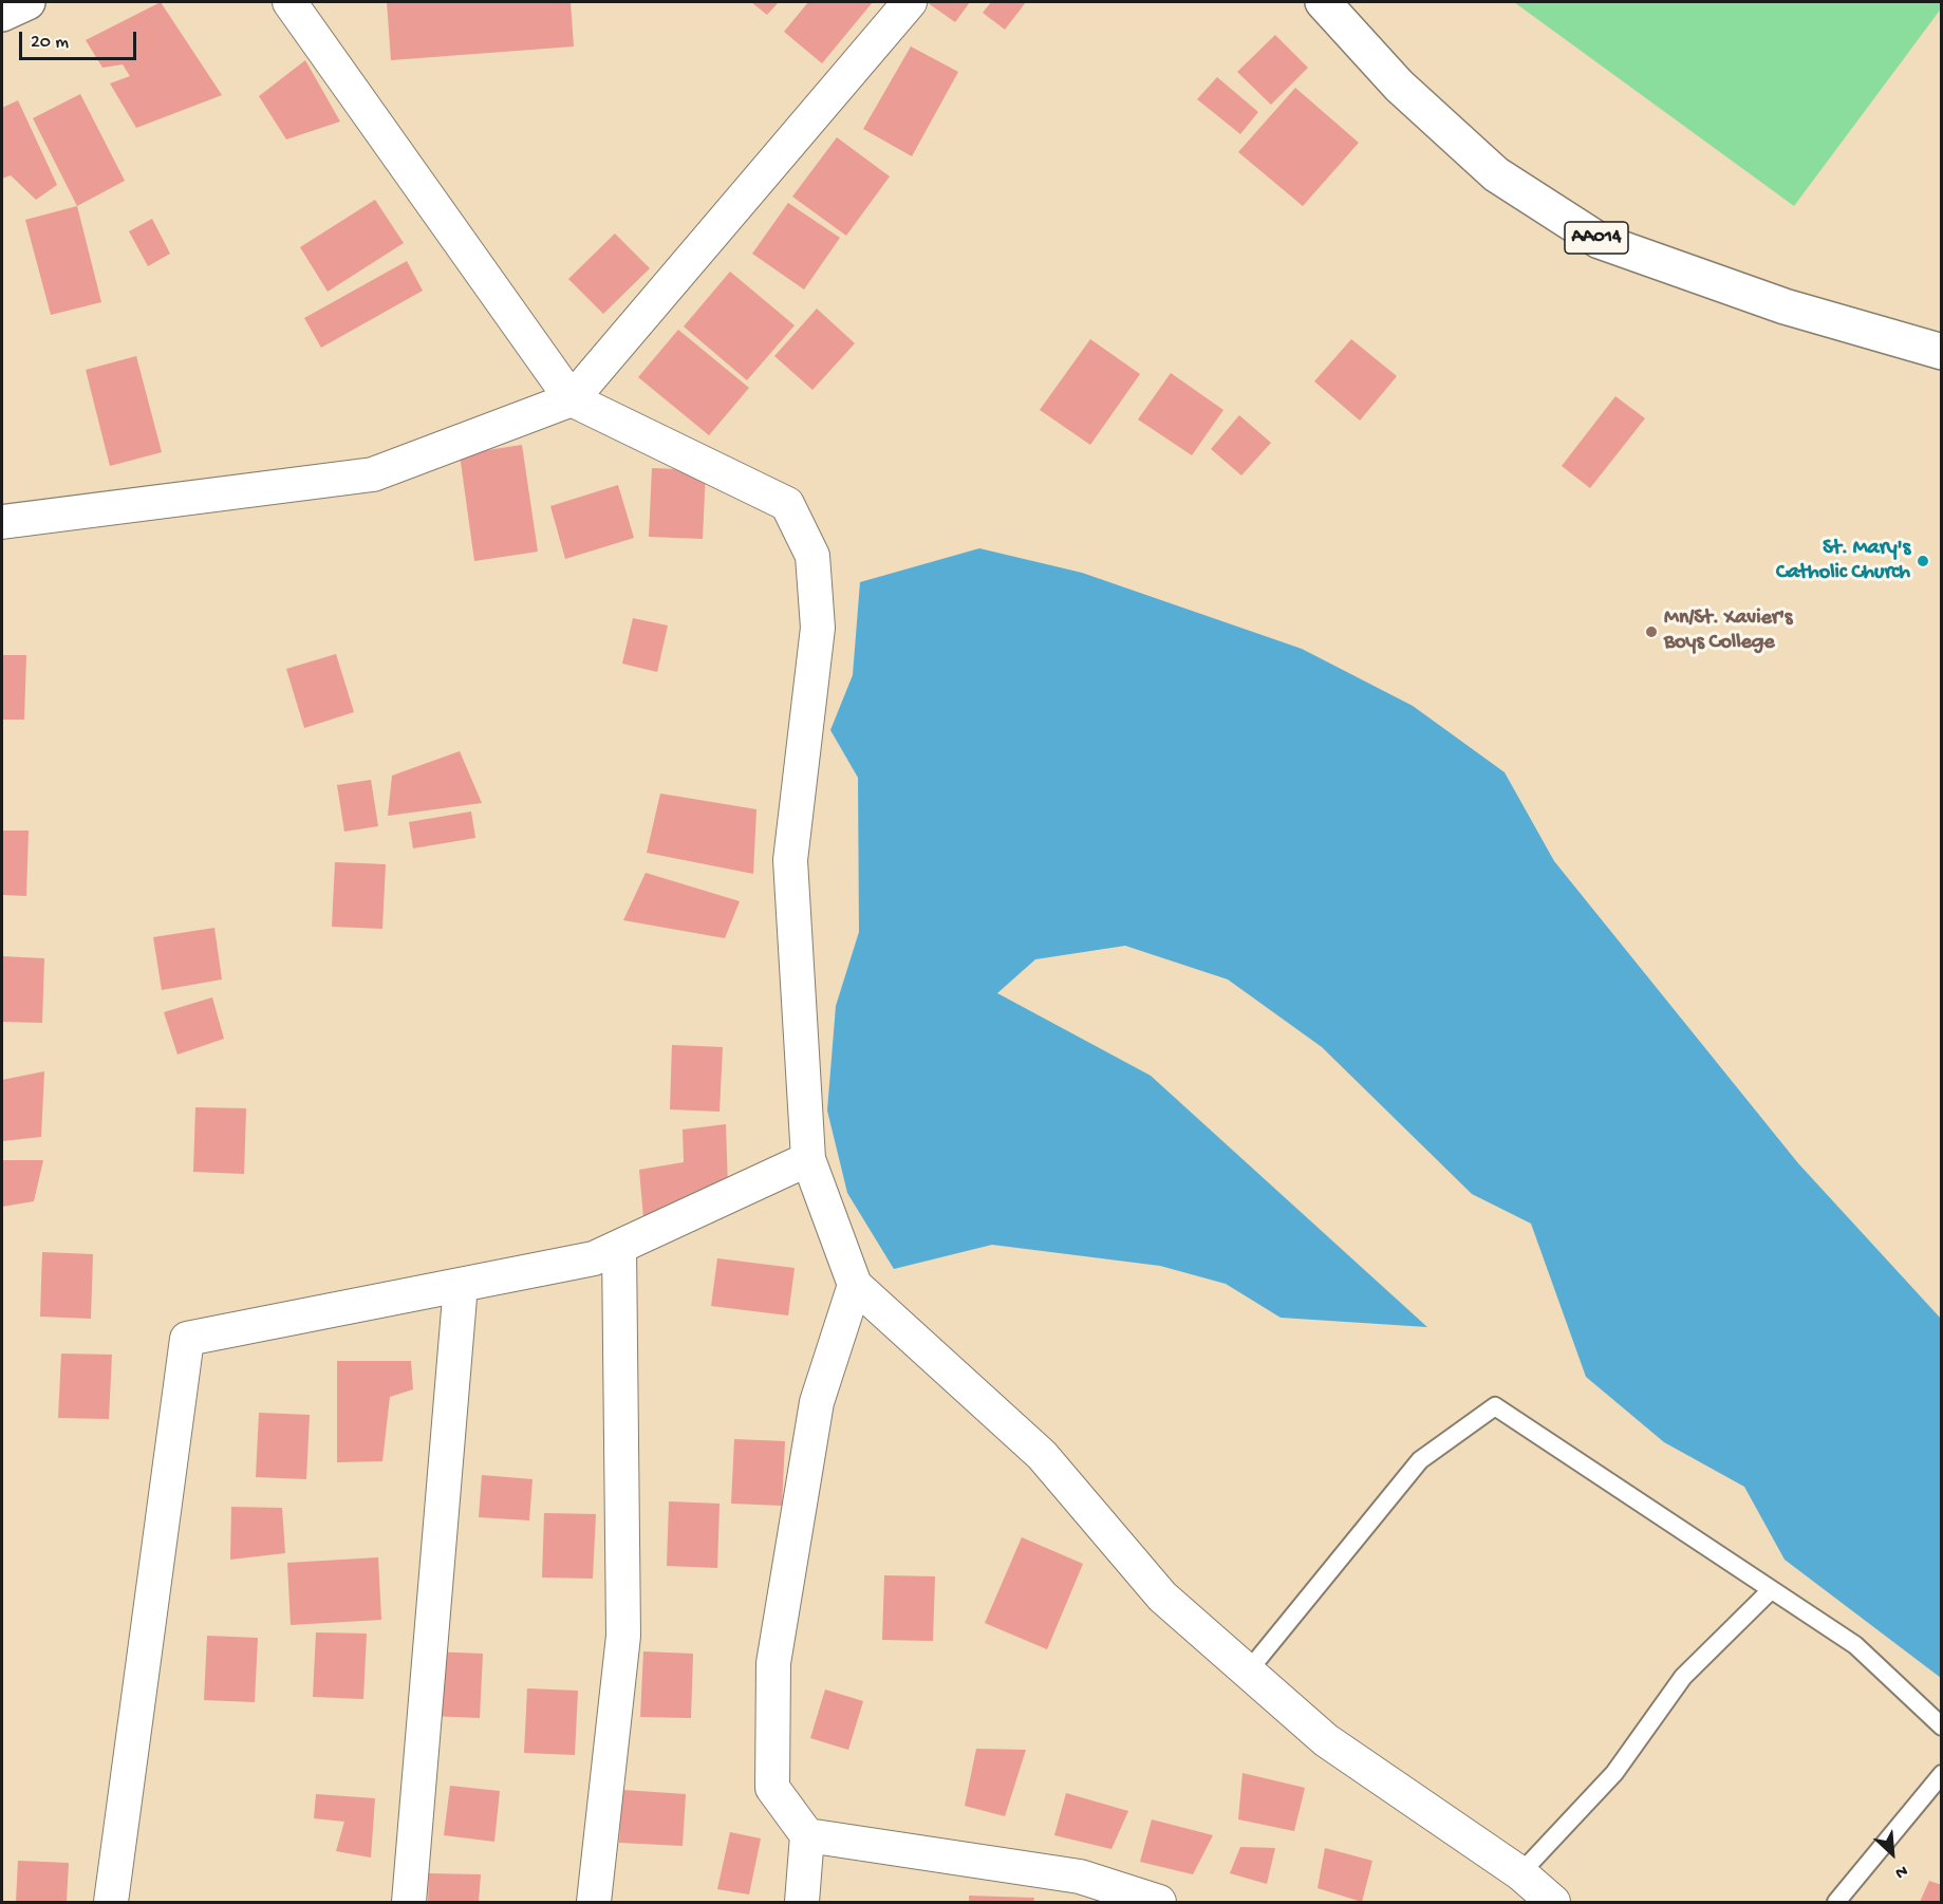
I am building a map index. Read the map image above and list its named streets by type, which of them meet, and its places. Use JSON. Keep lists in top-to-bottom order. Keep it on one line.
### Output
{"streets":{"main road":["AA014"]},"places":["St. Mary's Catholic Church","Mn/St. Xavier's Boys College"],"scale_bar":"20 m","north":"bottom right"}
